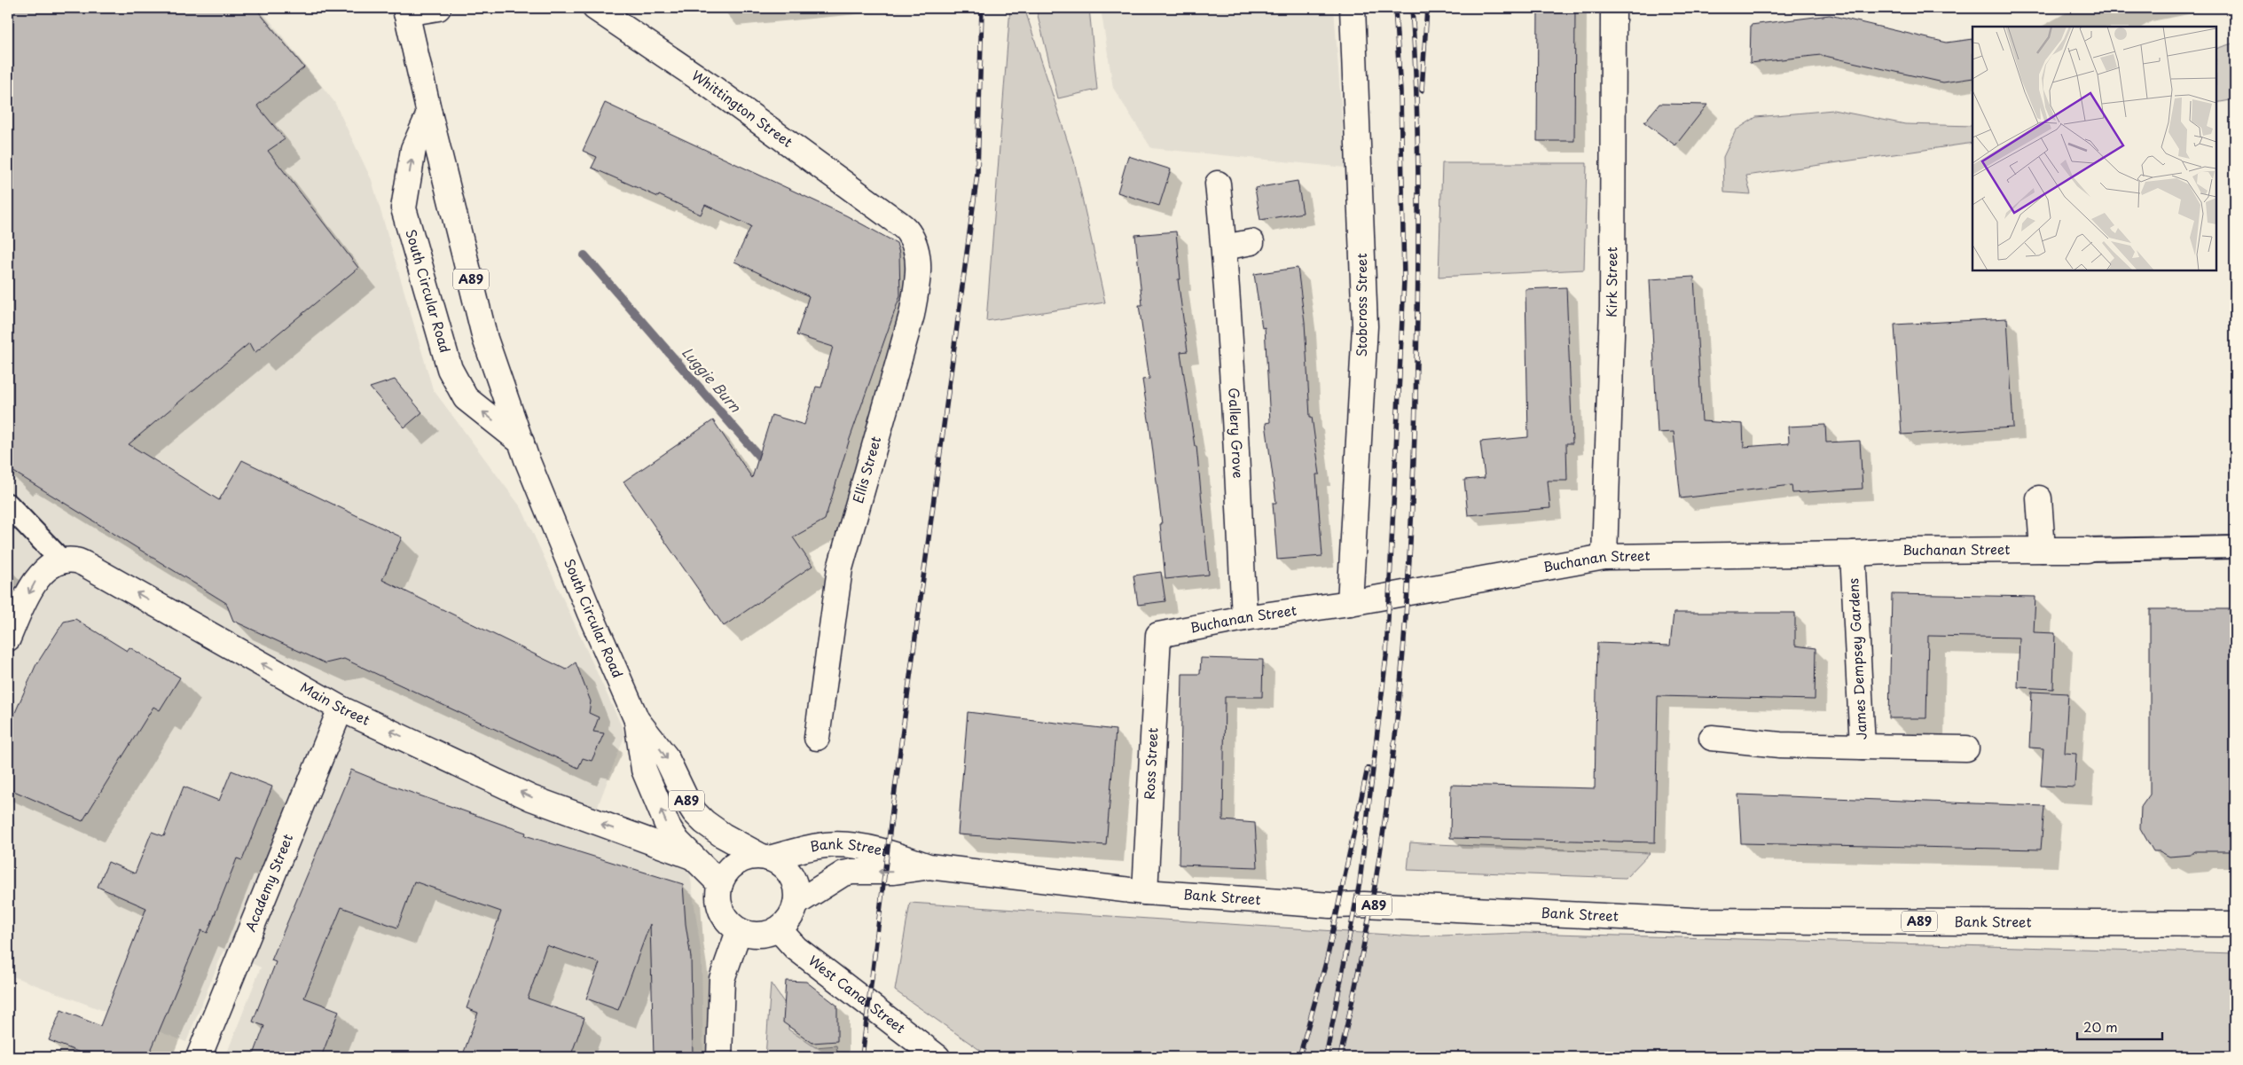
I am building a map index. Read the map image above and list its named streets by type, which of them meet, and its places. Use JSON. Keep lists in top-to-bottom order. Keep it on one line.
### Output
{"streets":{"street":["Whittington Street","A89","Kirk Street","South Circular Road","Stobcross Street","Gallery Grove","Ellis Street","Buchanan Street","James Dempsey Gardens","Main Street","Ross Street","Bank Street","Academy Street","West Canal Street"]},"crossings":[["Whittington Street","Ellis Street"],["A89","South Circular Road"],["A89","Bank Street"],["A89","West Canal Street"],["Kirk Street","Buchanan Street"],["South Circular Road","Main Street"],["South Circular Road","Bank Street"],["South Circular Road","West Canal Street"],["Stobcross Street","Buchanan Street"],["Gallery Grove","Buchanan Street"],["Buchanan Street","James Dempsey Gardens"],["Buchanan Street","Ross Street"],["Main Street","Academy Street"],["Ross Street","Bank Street"],["Bank Street","West Canal Street"]],"one_way":["Main Street"],"water":["Luggie Burn"],"scale_bar":"20 m"}
